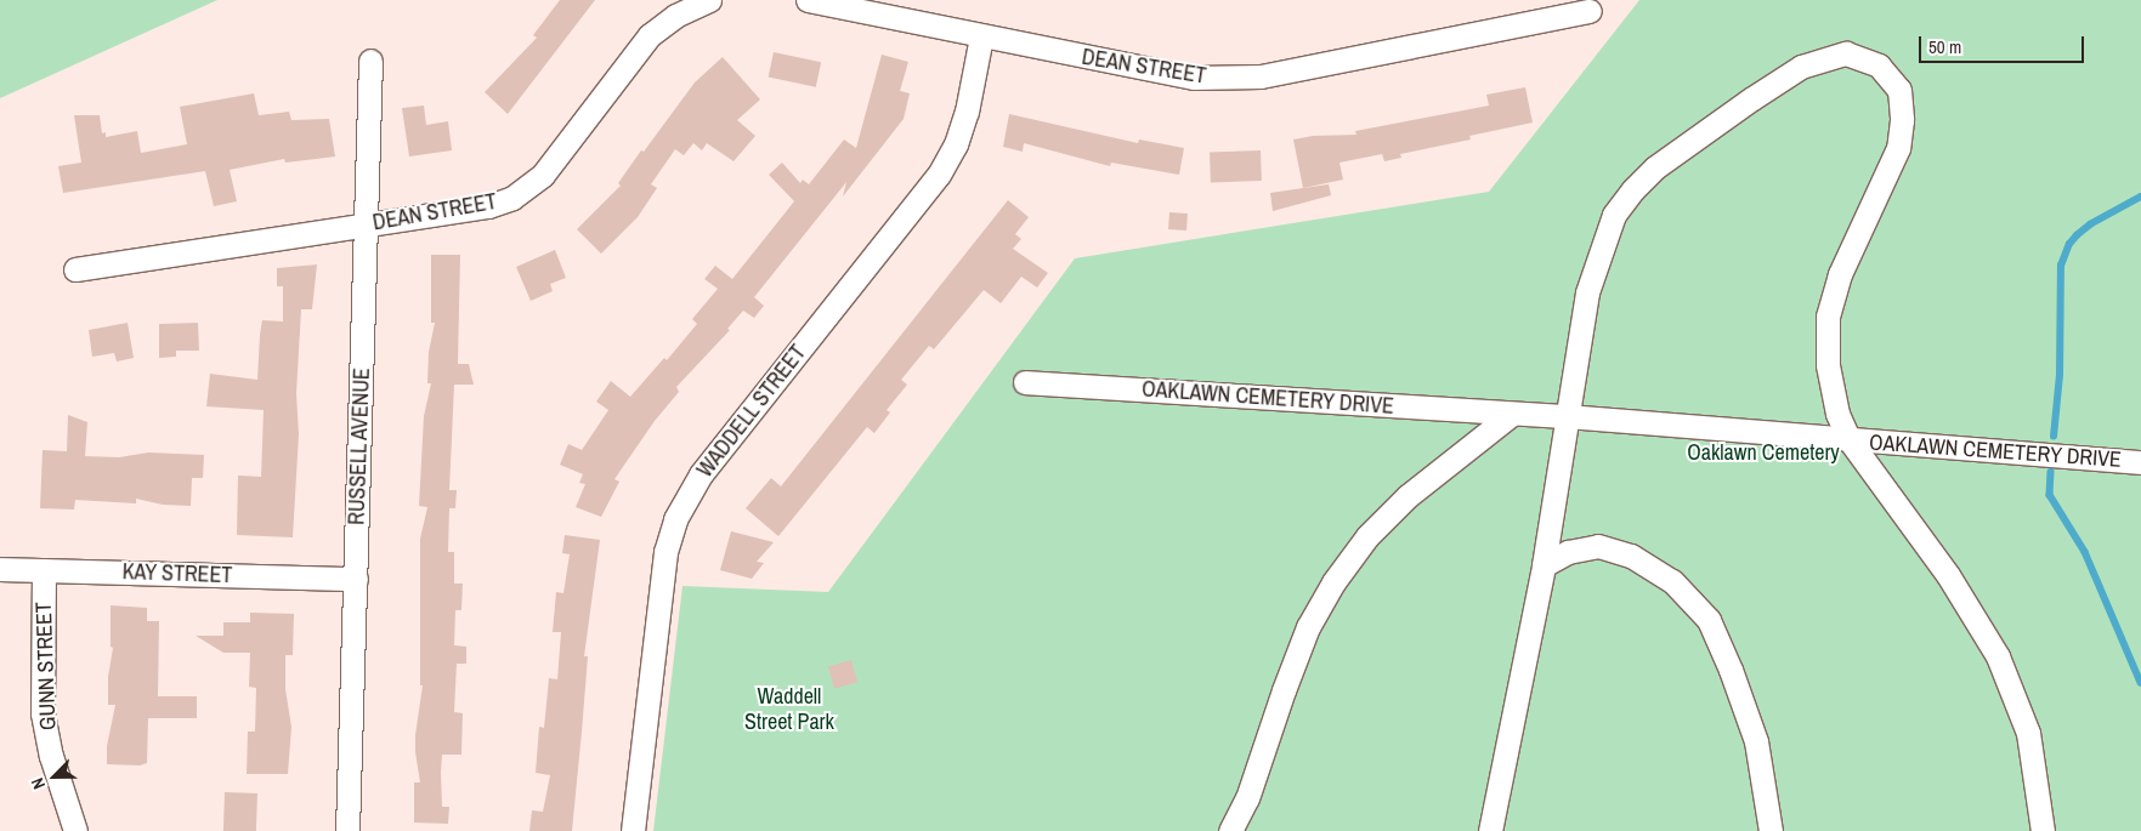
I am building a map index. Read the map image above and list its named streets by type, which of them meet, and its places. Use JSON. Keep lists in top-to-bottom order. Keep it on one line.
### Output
{"streets":{"street":["DEAN STREET","OAKLAWN CEMETERY DRIVE","WADDELL STREET","RUSSELL AVENUE","KAY STREET","GUNN STREET"]},"crossings":[["DEAN STREET","WADDELL STREET"],["DEAN STREET","RUSSELL AVENUE"],["RUSSELL AVENUE","KAY STREET"],["KAY STREET","GUNN STREET"]],"parks":["Oaklawn Cemetery","Waddell Street Park"],"scale_bar":"50 m","north":"bottom left"}
